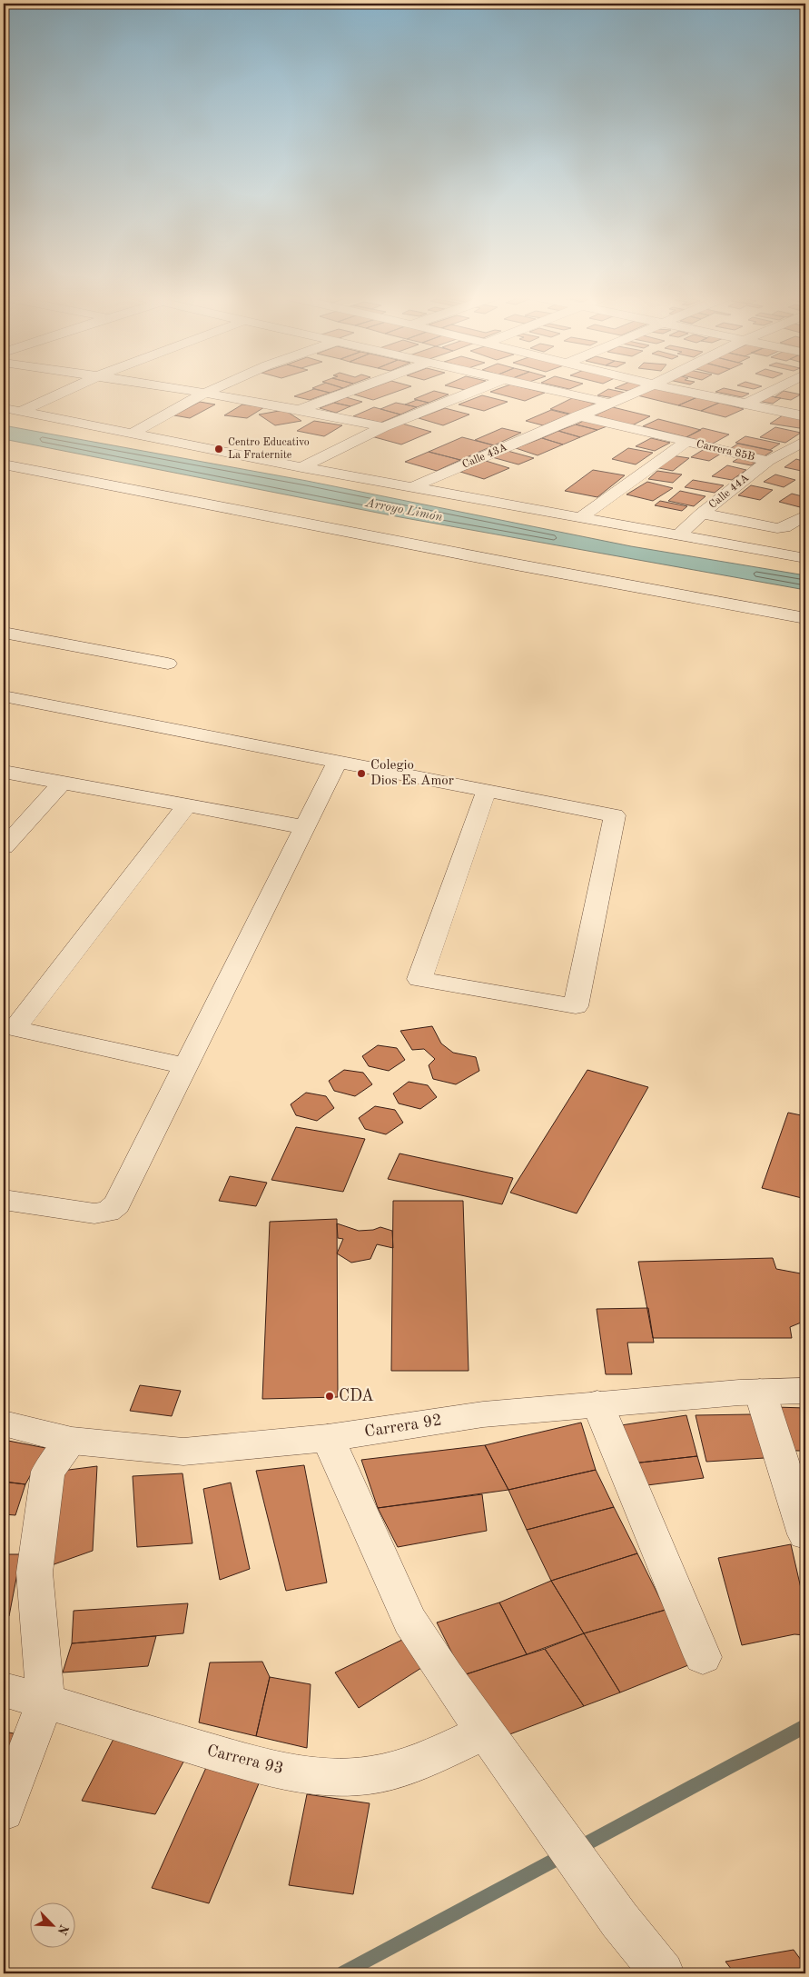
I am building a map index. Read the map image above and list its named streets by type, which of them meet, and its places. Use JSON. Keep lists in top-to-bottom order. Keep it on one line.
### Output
{"streets":{"street":["Carrera 85B","Calle 43A","Calle 44A","Carrera 92","Carrera 93"]},"crossings":[["Carrera 85B","Calle 43A"],["Carrera 85B","Calle 44A"]],"water":["Arroyo Limón"],"places":["Centro Educativo La Fraternite","Colegio Dios Es Amor","CDA"],"north":"bottom right"}
